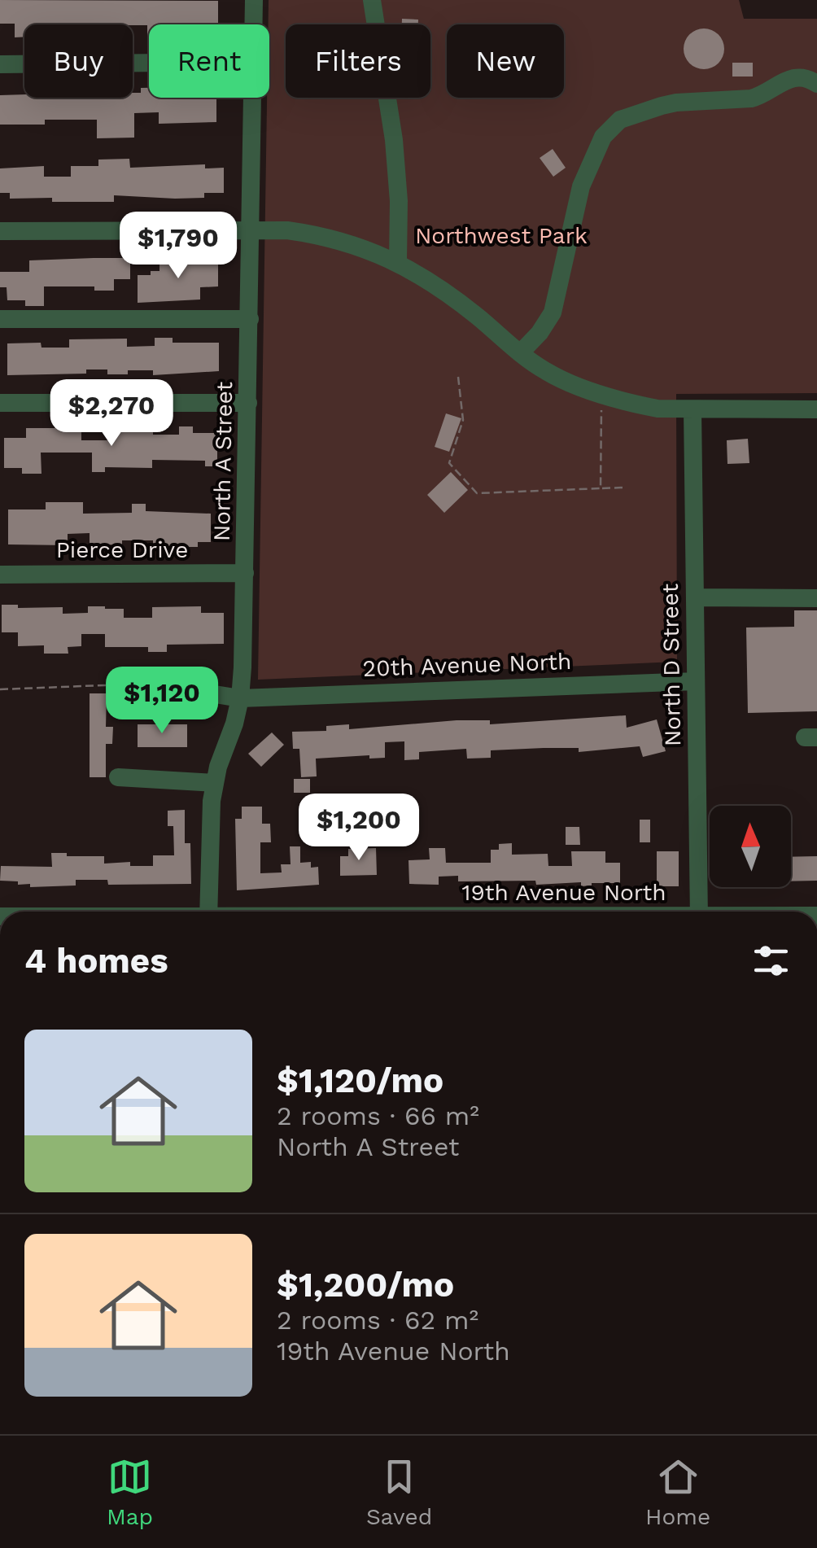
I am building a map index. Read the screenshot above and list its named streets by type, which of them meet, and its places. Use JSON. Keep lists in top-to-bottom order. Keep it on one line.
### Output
{"streets":{"street":["North A Street","Pierce Drive","20th Avenue North","North D Street"]},"crossings":[["North A Street","Pierce Drive"],["North A Street","20th Avenue North"],["20th Avenue North","North D Street"]],"parks":["Northwest Park"],"north":"top","page":{"chip":["Buy","Rent","Filters","New"],"price":["$1,790","$2,270","$1,120","$1,200"],"heading":"4 homes","list":[{"name":"$1,120/mo","note":"2 rooms · 66 m² · North A Street"},{"name":"$1,200/mo","note":"2 rooms · 62 m² · 19th Avenue North"}],"tabs":["Map","Saved","Home"]}}
